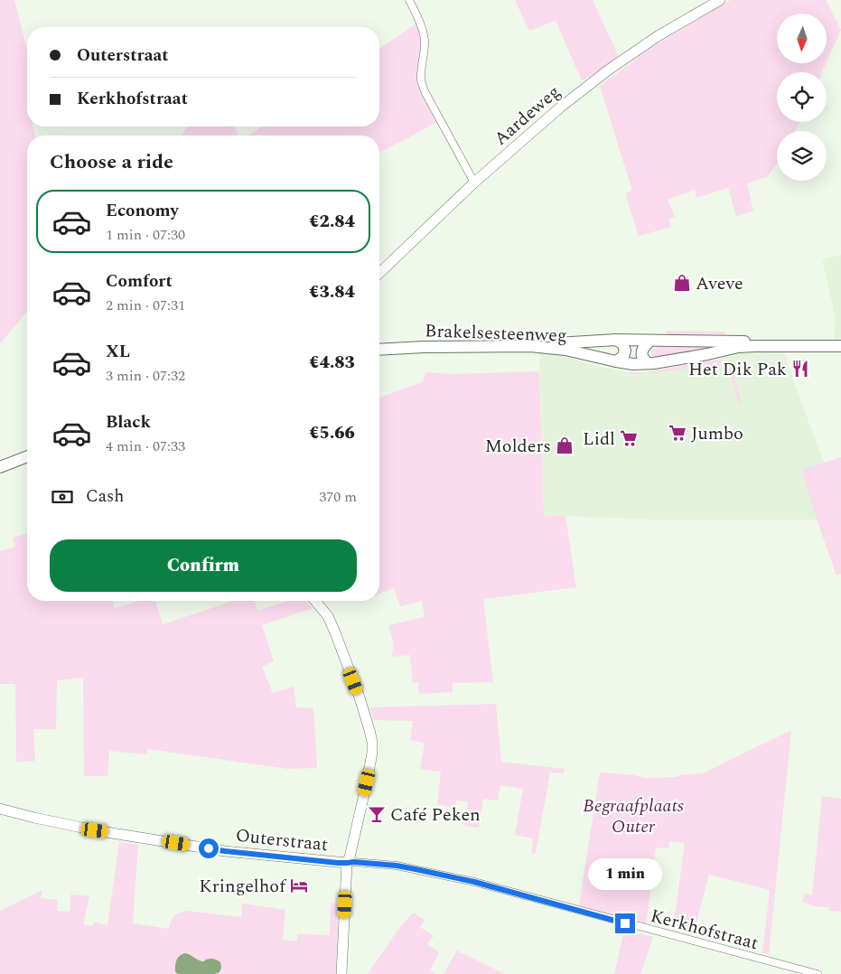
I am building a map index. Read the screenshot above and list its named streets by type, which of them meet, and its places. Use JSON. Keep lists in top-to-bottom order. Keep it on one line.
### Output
{"streets":{"main road":["Brakelsesteenweg"],"street":["Aardeweg","Outerstraat","Kerkhofstraat"]},"crossings":[["Outerstraat","Kerkhofstraat"]],"parks":["Begraafplaats Outer"],"places":{"shop":["Aveve","Molders"],"restaurant":["Het Dik Pak"],"supermarket":["Jumbo","Lidl"],"bar":["Café Peken"],"hotel":["Kringelhof"]},"north":"bottom","page":{"banner":["Outerstraat","Kerkhofstraat"],"heading":"Choose a ride","list":[{"name":"Economy","note":"1 min · 07:30","value":"€2.84"},{"name":"Comfort","note":"2 min · 07:31","value":"€3.84"},{"name":"XL","note":"3 min · 07:32","value":"€4.83"},{"name":"Black","note":"4 min · 07:33","value":"€5.66"}],"pay":["Cash","370 m"],"buttons":"Confirm","bubble":"1 min"}}
